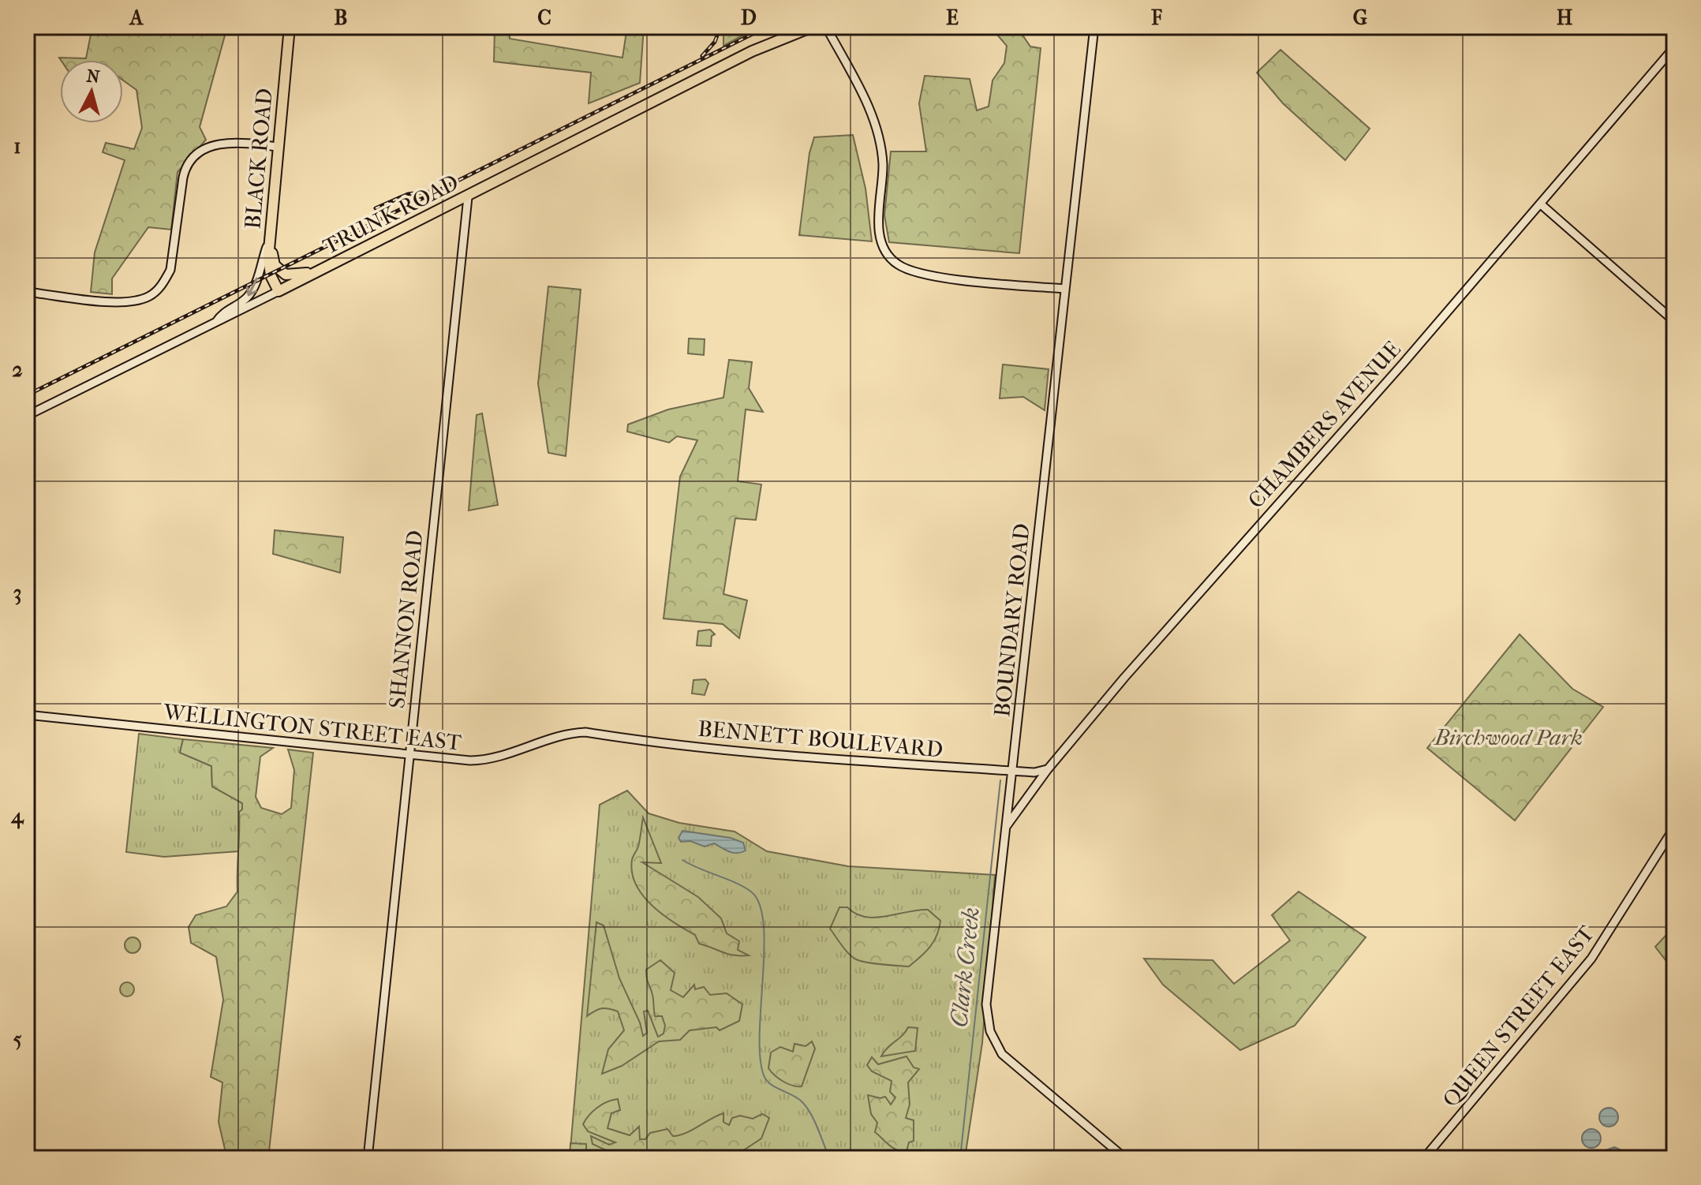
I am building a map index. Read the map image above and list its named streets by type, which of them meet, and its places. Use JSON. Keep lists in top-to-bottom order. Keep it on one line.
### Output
{"streets":{"highway":["BLACK ROAD","TRUNK ROAD"],"main road":["CHAMBERS AVENUE","SHANNON ROAD","BOUNDARY ROAD","WELLINGTON STREET EAST","BENNETT BOULEVARD","QUEEN STREET EAST"]},"crossings":[["BLACK ROAD","TRUNK ROAD"],["TRUNK ROAD","SHANNON ROAD"],["CHAMBERS AVENUE","BOUNDARY ROAD"],["CHAMBERS AVENUE","BENNETT BOULEVARD"],["SHANNON ROAD","WELLINGTON STREET EAST"],["BOUNDARY ROAD","BENNETT BOULEVARD"],["WELLINGTON STREET EAST","BENNETT BOULEVARD"]],"water":["Clark Creek"],"parks":["Birchwood Park"],"north":"top","grid":{"columns":["A","B","C","D","E","F","G","H"],"rows":["1","2","3","4","5"]}}
